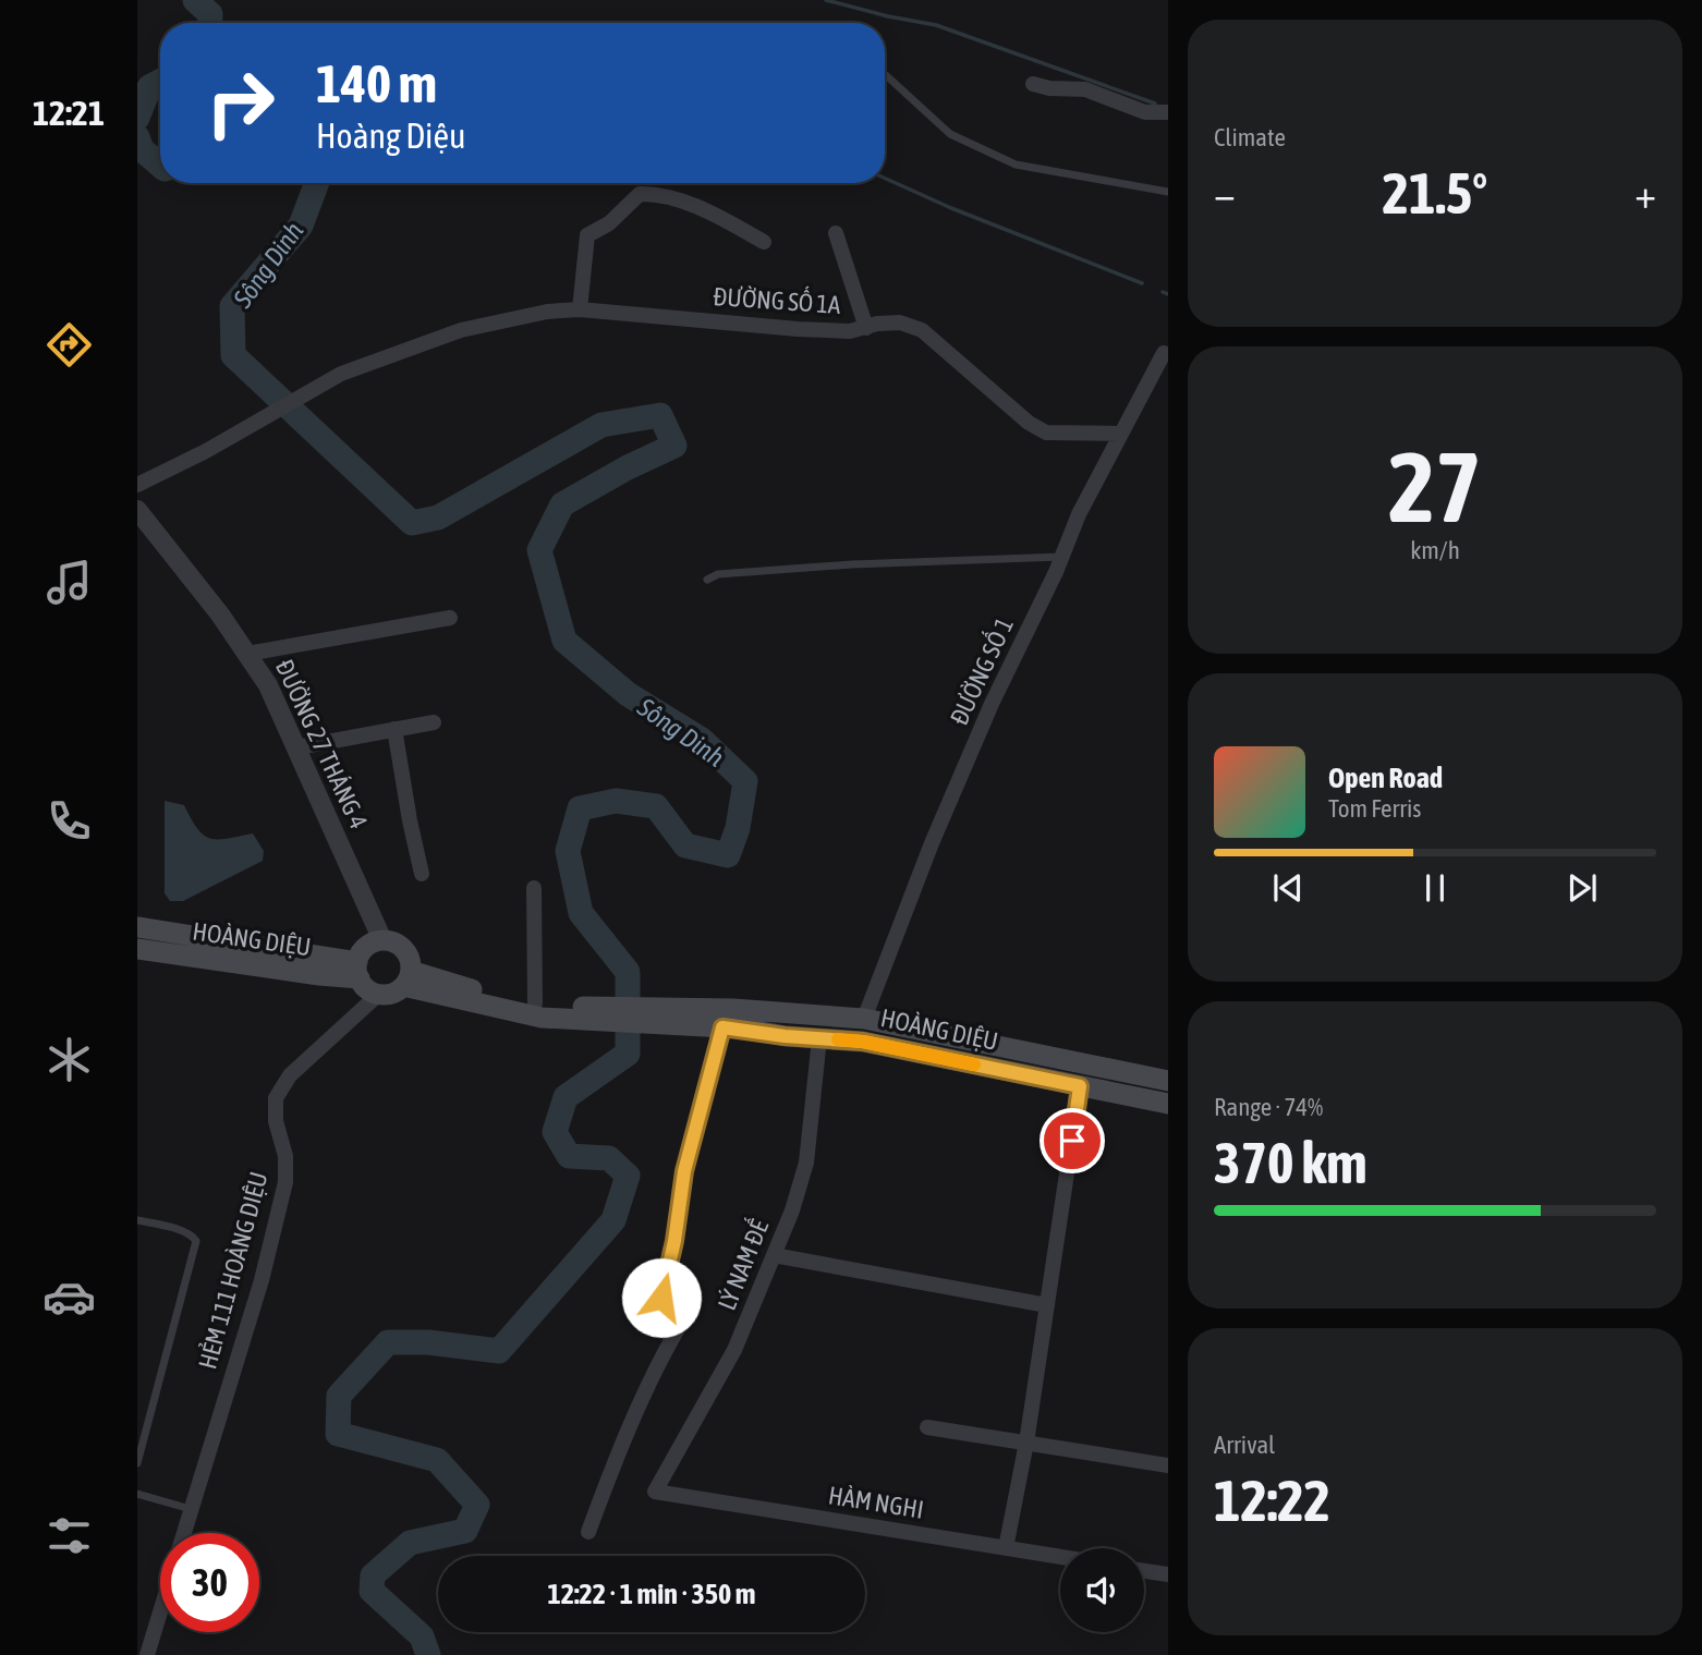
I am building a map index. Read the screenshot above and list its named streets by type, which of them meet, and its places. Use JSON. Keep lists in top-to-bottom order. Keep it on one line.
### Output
{"streets":{"main road":["HOÀNG DIỆU"],"street":["ĐƯỜNG SỐ 1A","ĐƯỜNG SỐ 1","ĐƯỜNG 27 THÁNG 4","LÝ NAM ĐẾ","HẺM 111 HOÀNG DIỆU","HÀM NGHI"]},"crossings":[["ĐƯỜNG SỐ 1A","ĐƯỜNG SỐ 1"],["ĐƯỜNG SỐ 1","HOÀNG DIỆU"],["ĐƯỜNG 27 THÁNG 4","HOÀNG DIỆU"],["ĐƯỜNG 27 THÁNG 4","HẺM 111 HOÀNG DIỆU"],["HOÀNG DIỆU","LÝ NAM ĐẾ"],["HOÀNG DIỆU","HẺM 111 HOÀNG DIỆU"],["LÝ NAM ĐẾ","HÀM NGHI"]],"water":["Sông Dinh"],"page":{"tabs":"12:21","tile":["Climate",["27","km/h"],["Range · 74%","370 km"],["Arrival","12:22"]],"turn":["140 m","Hoàng Diệu"],"heat":["−","21.5°","+"],"song":["Open Road","Tom Ferris"],"limit":"30","trip":"12:22 · 1 min · 350 m"}}
